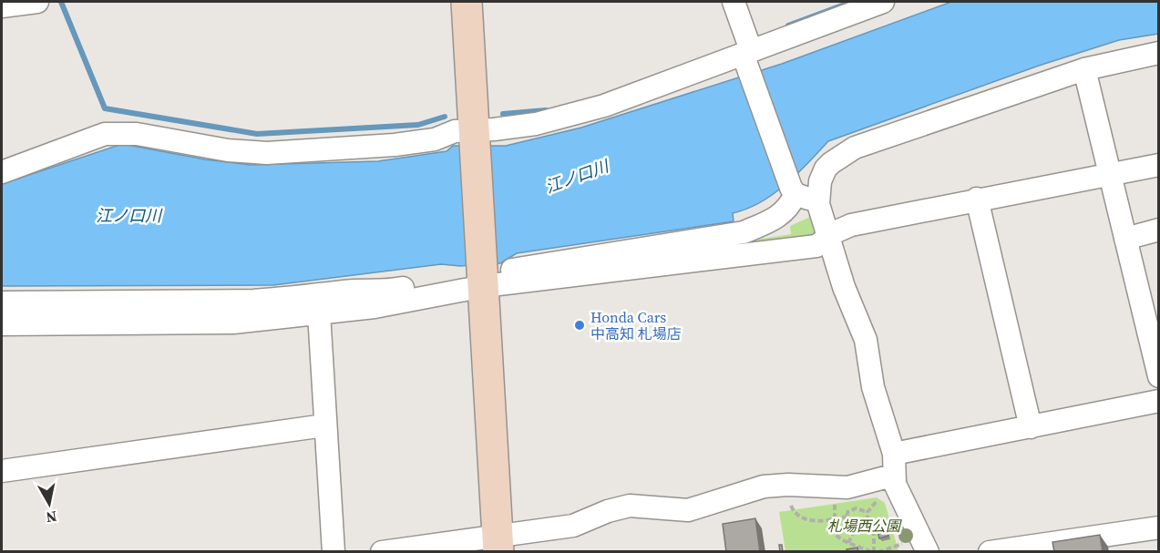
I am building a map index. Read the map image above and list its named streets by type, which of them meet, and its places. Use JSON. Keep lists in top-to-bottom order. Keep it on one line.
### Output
{"water":["江ノ口川"],"parks":["札場西公園"],"places":["Honda Cars 中高知 札場店"],"north":"bottom"}
